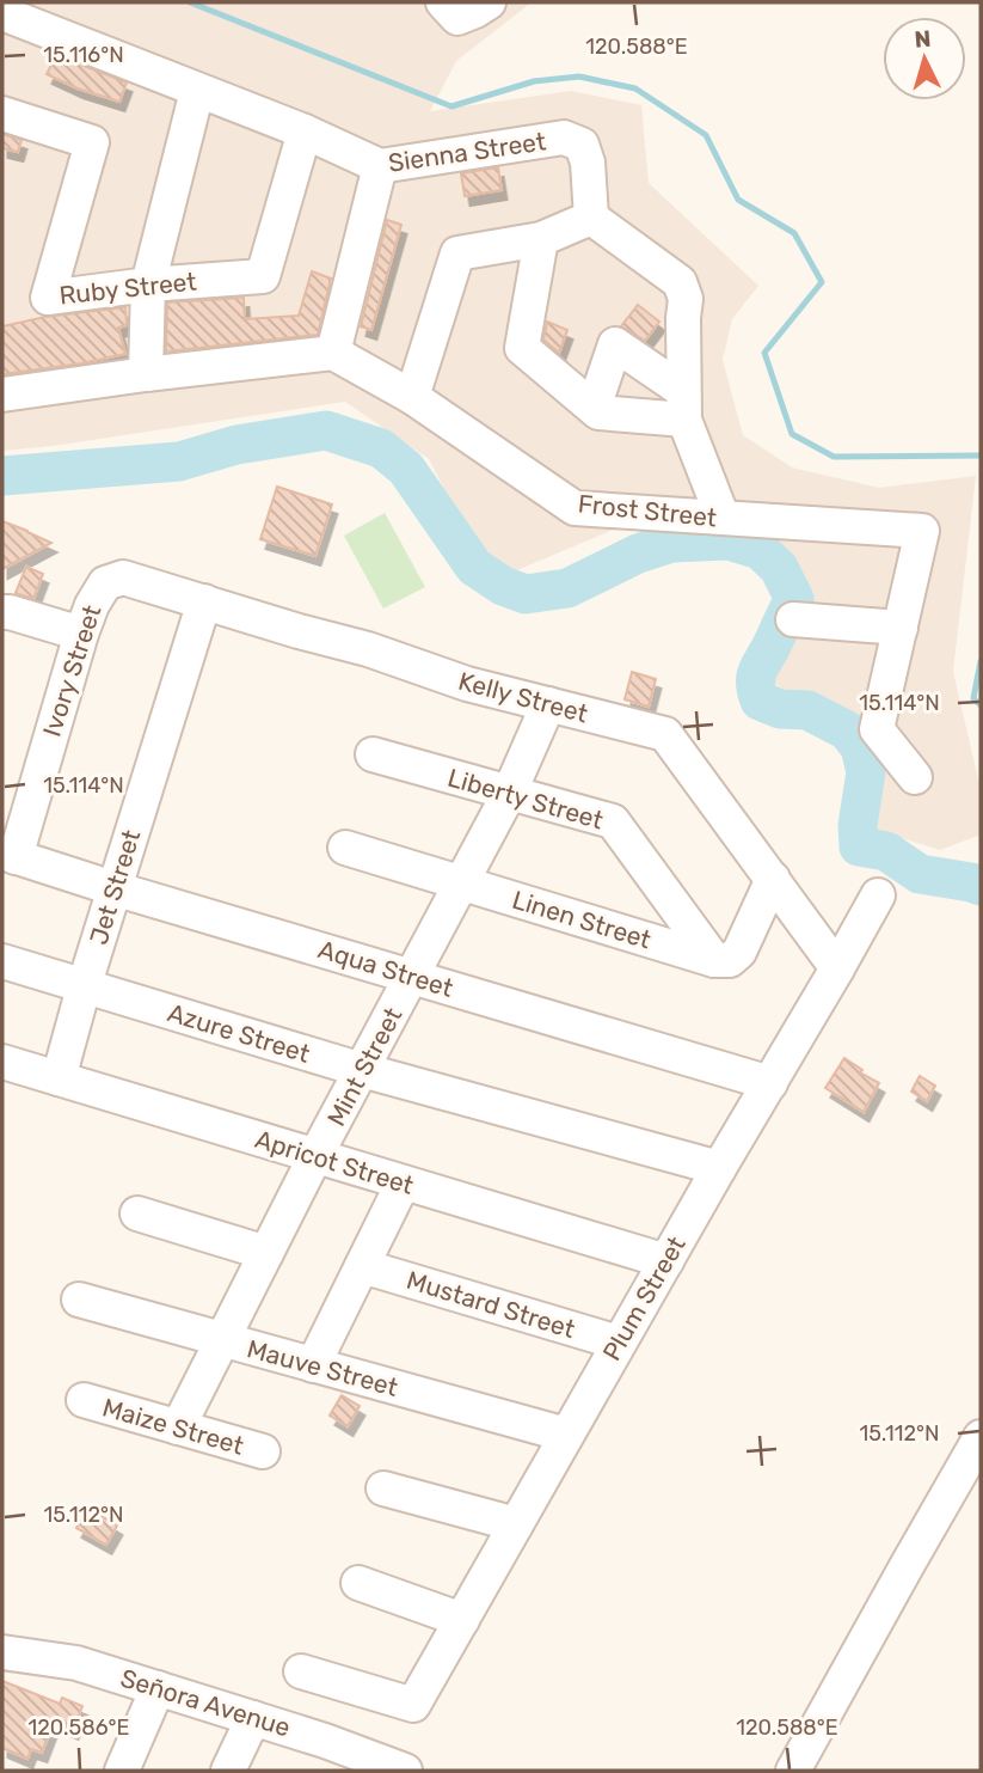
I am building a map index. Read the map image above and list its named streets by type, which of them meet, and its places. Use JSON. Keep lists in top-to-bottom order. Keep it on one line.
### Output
{"streets":{"street":["Sienna Street","Ruby Street","Frost Street","Ivory Street","Kelly Street","Liberty Street","Jet Street","Linen Street","Aqua Street","Azure Street","Mint Street","Apricot Street","Plum Street","Mustard Street","Mauve Street","Maize Street","Señora Avenue"]},"crossings":[["Sienna Street","Ruby Street"],["Ivory Street","Kelly Street"],["Ivory Street","Aqua Street"],["Kelly Street","Jet Street"],["Kelly Street","Mint Street"],["Kelly Street","Plum Street"],["Liberty Street","Linen Street"],["Liberty Street","Mint Street"],["Jet Street","Aqua Street"],["Jet Street","Azure Street"],["Jet Street","Apricot Street"],["Linen Street","Mint Street"],["Aqua Street","Mint Street"],["Aqua Street","Plum Street"],["Azure Street","Mint Street"],["Azure Street","Plum Street"],["Mint Street","Apricot Street"],["Mint Street","Mauve Street"],["Mint Street","Maize Street"],["Apricot Street","Plum Street"],["Plum Street","Mustard Street"],["Plum Street","Mauve Street"]],"north":"top","coordinates":["120.588°E","15.116°N","15.114°N","15.112°N","120.586°E"]}
